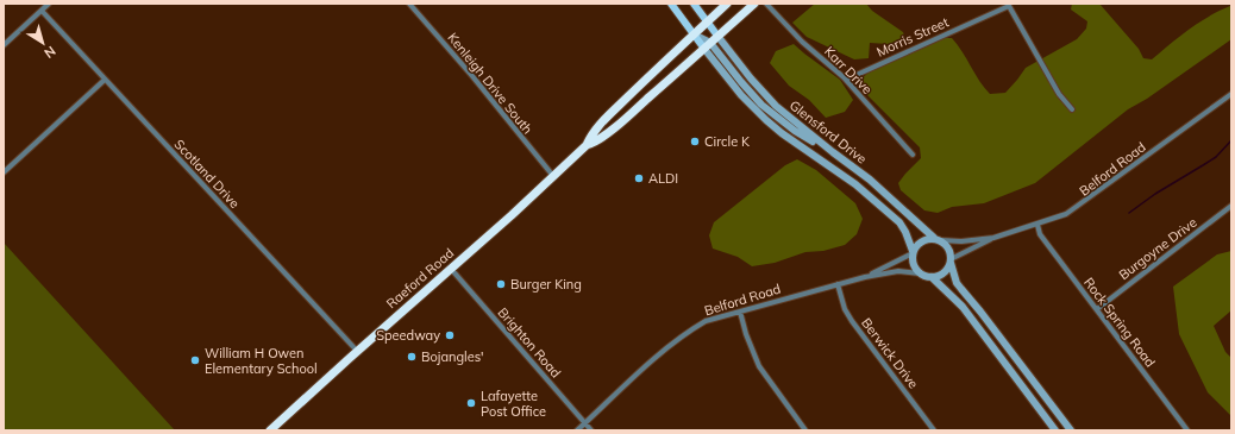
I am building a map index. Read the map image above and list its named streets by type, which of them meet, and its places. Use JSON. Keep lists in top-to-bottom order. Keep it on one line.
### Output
{"streets":{"highway":["Raeford Road"],"main road":["Glensford Drive"],"street":["Morris Street","Karr Drive","Kenleigh Drive South","Belford Road","Scotland Drive","Burgoyne Drive","Rock Spring Road","Brighton Road","Berwick Drive"]},"crossings":[["Morris Street","Karr Drive"],["Kenleigh Drive South","Raeford Road"],["Glensford Drive","Belford Road"],["Glensford Drive","Raeford Road"],["Belford Road","Rock Spring Road"],["Belford Road","Brighton Road"],["Belford Road","Berwick Drive"],["Scotland Drive","Raeford Road"],["Burgoyne Drive","Rock Spring Road"],["Raeford Road","Brighton Road"]],"places":["Circle K","ALDI","Burger King","Speedway","Bojangles'","William H Owen Elementary School","Lafayette Post Office"],"north":"bottom right"}
